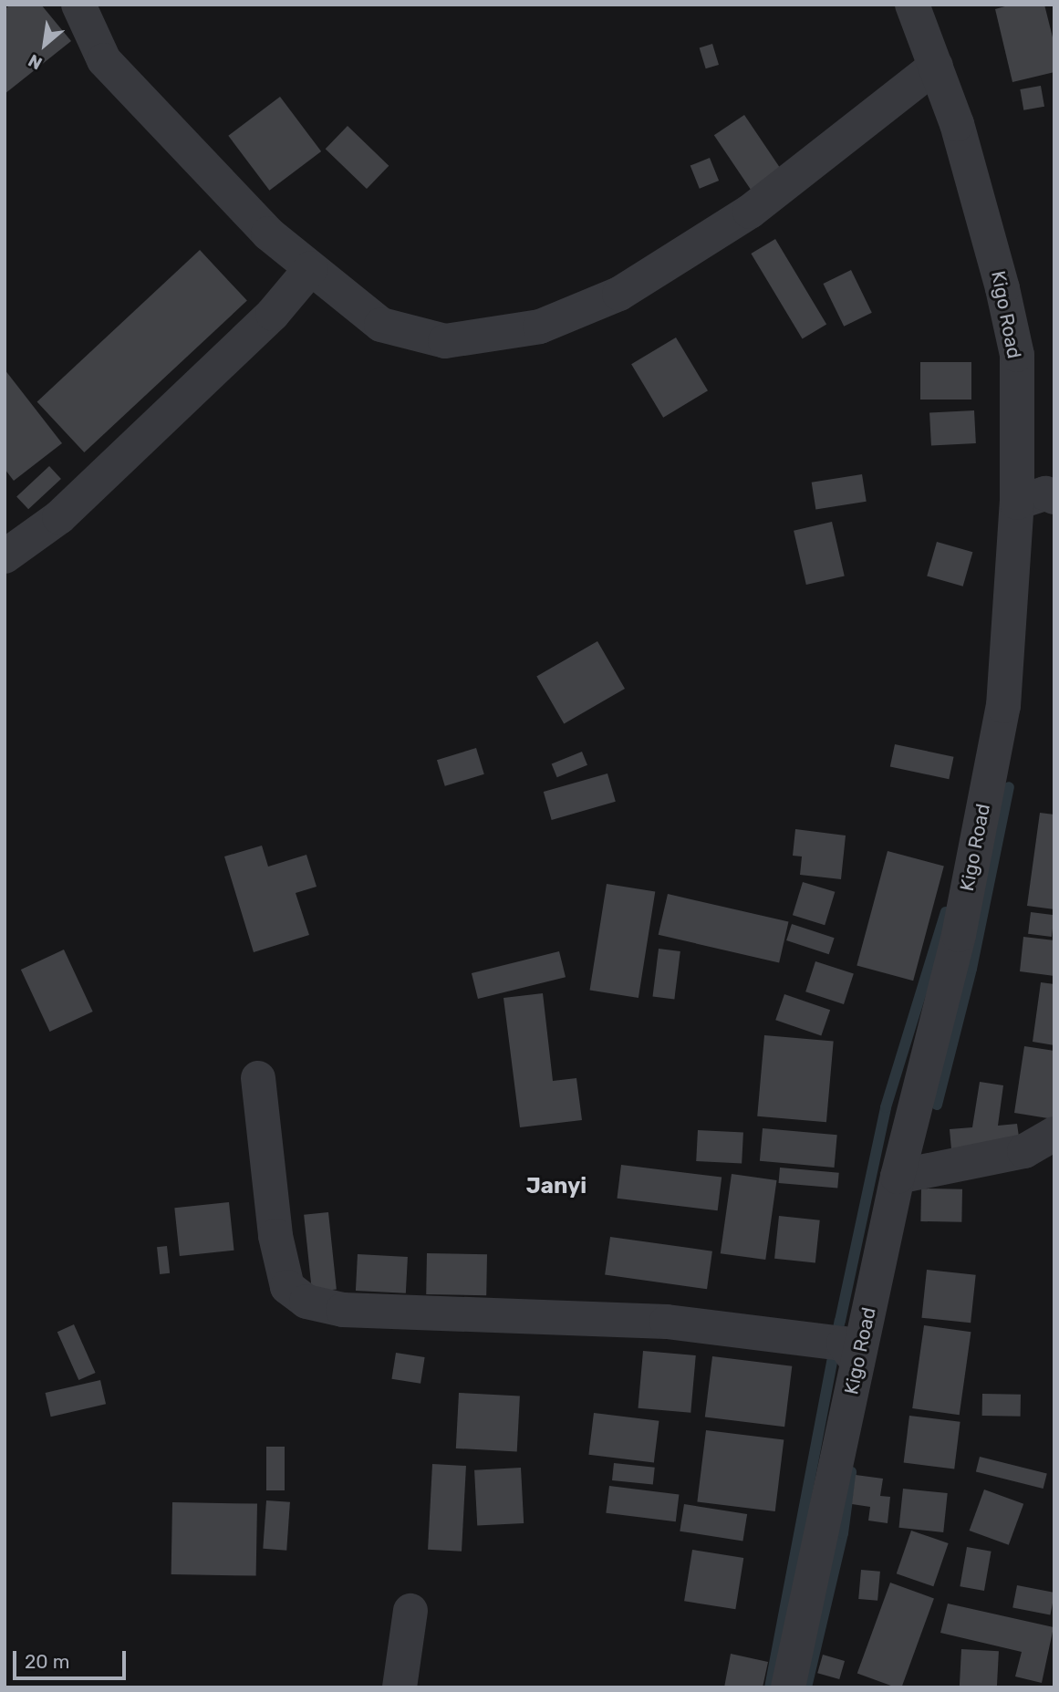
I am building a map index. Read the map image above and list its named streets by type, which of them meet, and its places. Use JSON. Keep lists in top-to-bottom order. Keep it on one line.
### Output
{"streets":{"street":["Kigo Road"]},"districts":["Janyi"],"scale_bar":"20 m","north":"bottom left"}
